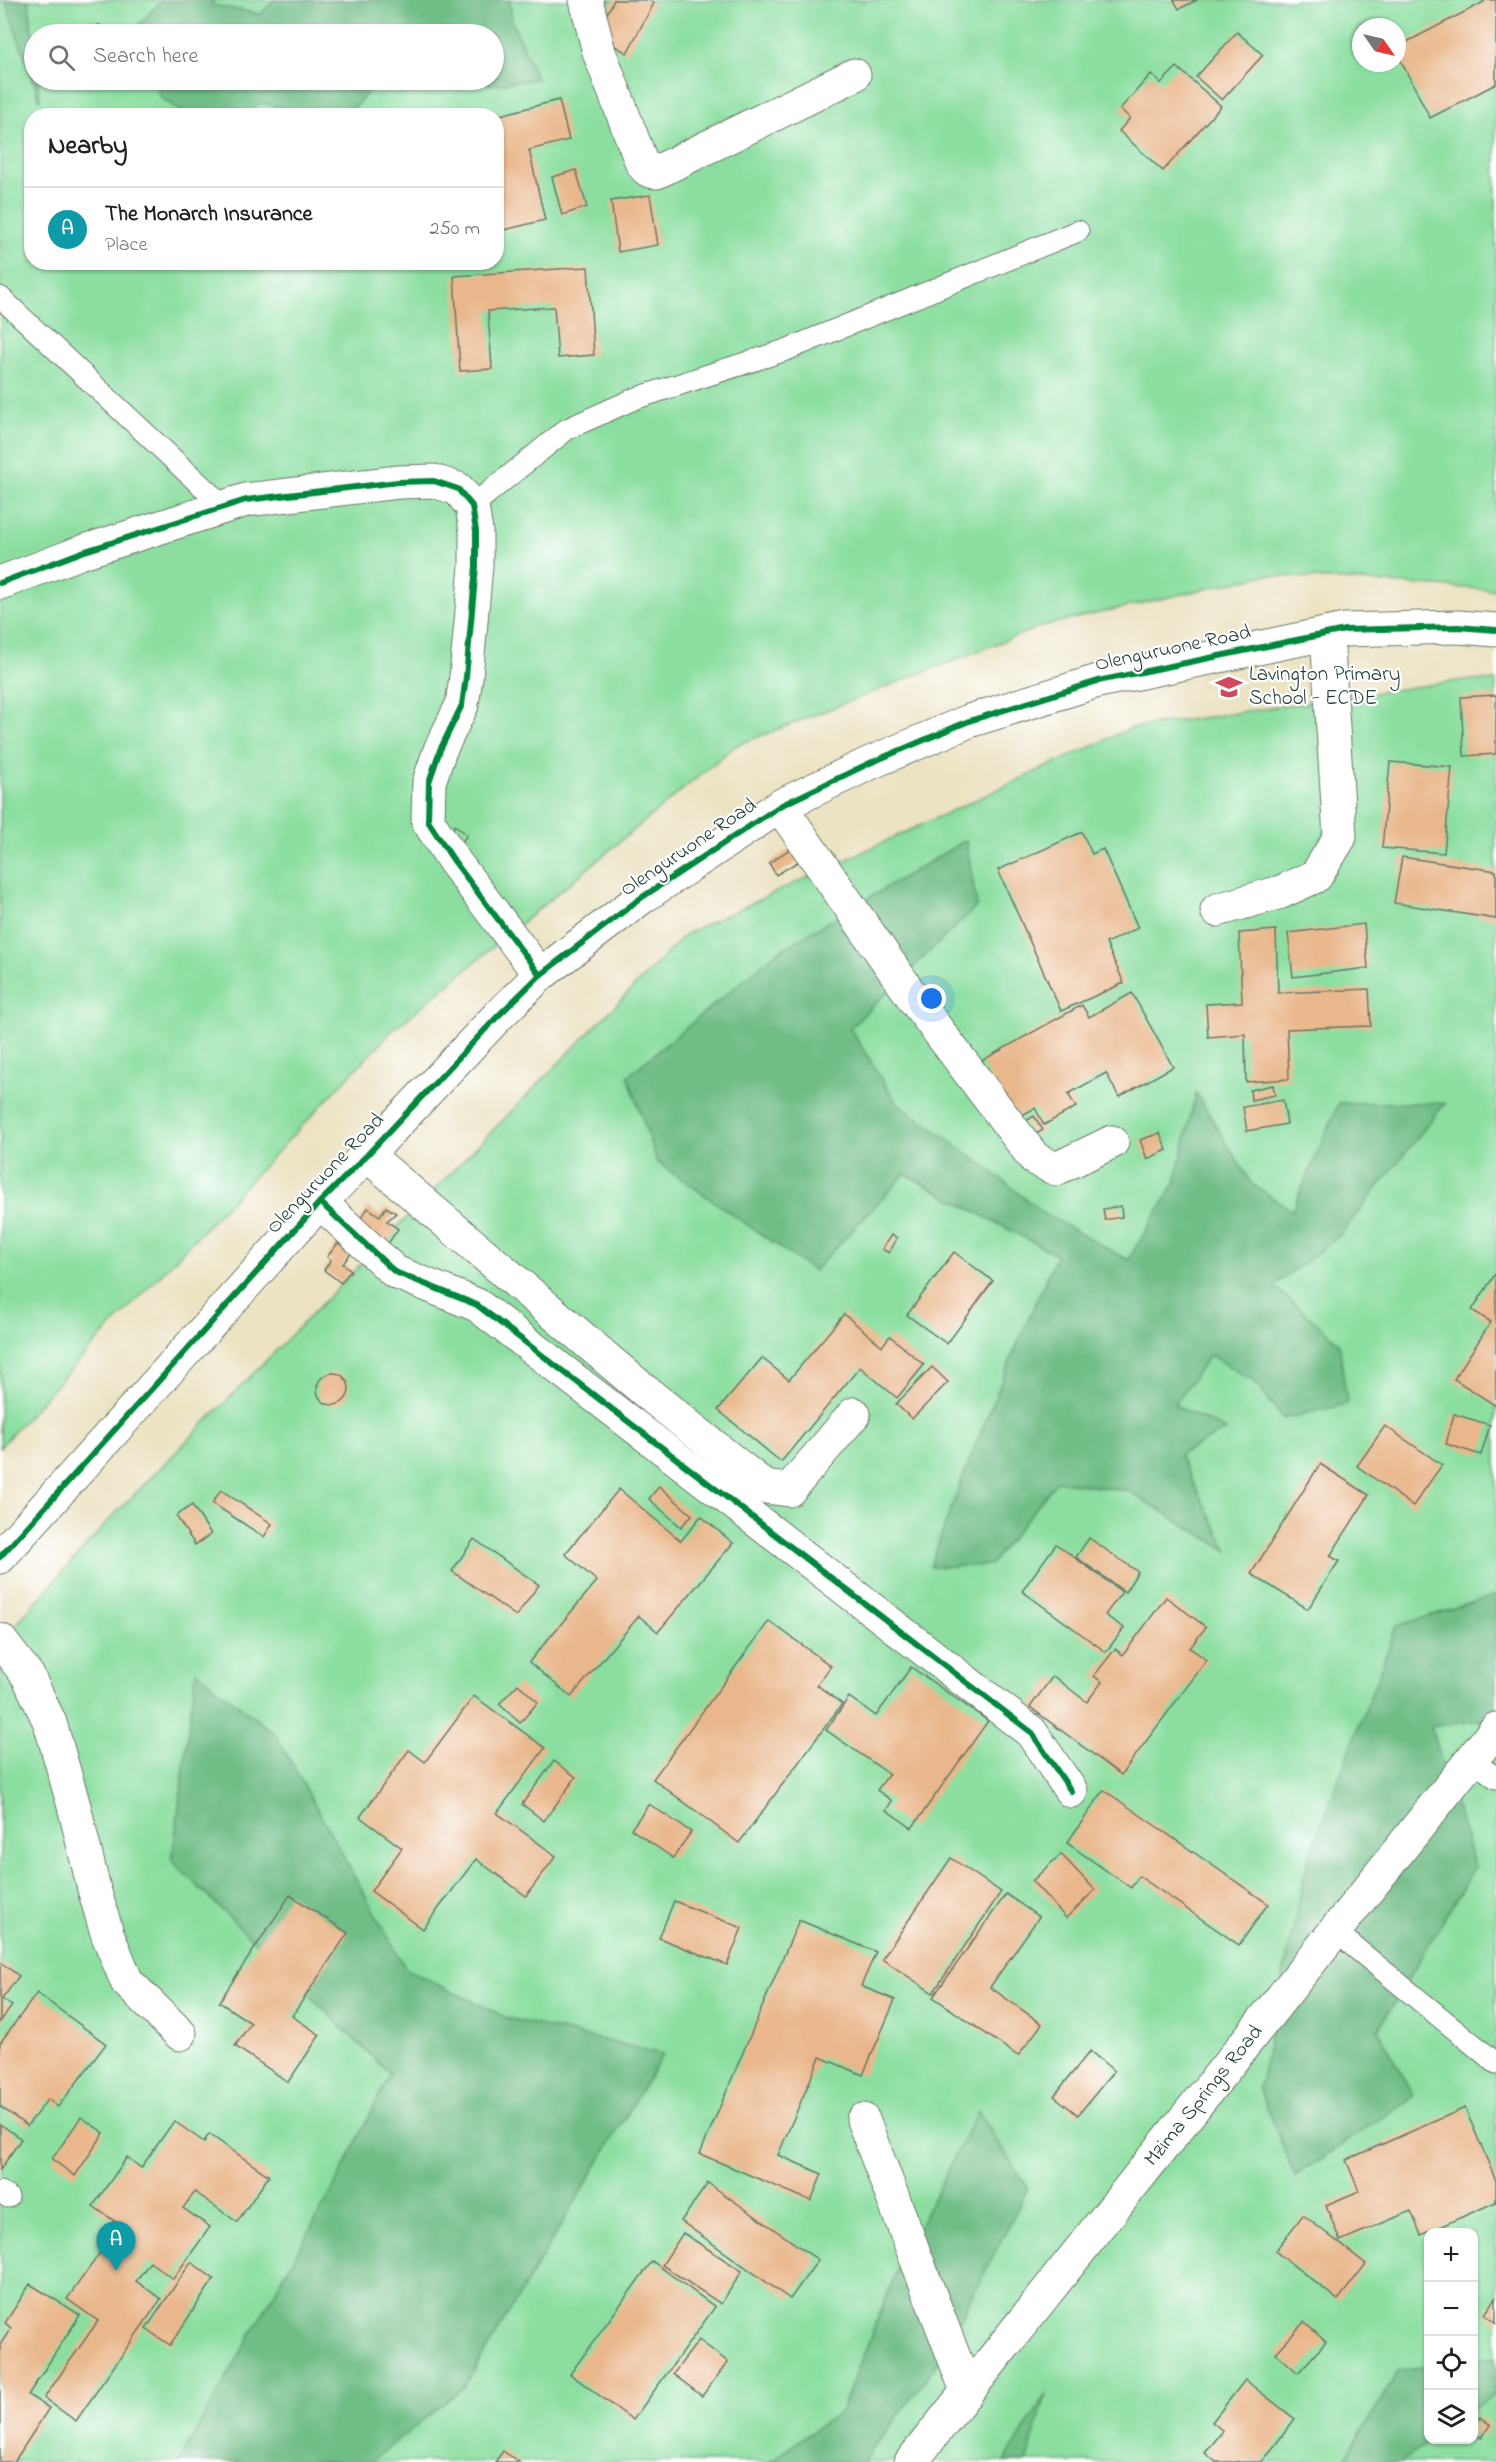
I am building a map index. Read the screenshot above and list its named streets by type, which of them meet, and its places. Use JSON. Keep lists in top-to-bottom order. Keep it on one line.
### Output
{"streets":{"street":["Olenguruone Road","Mzima Springs Road"]},"places":{"school or university":["Lavington Primary School - ECDE"]},"north":"bottom right","page":{"search":"Search here","heading":"Nearby","list":[{"mark":"A","name":"The Monarch Insurance","note":"Place","value":"250 m"}],"pins":"A","map_buttons":["+","−"]}}
